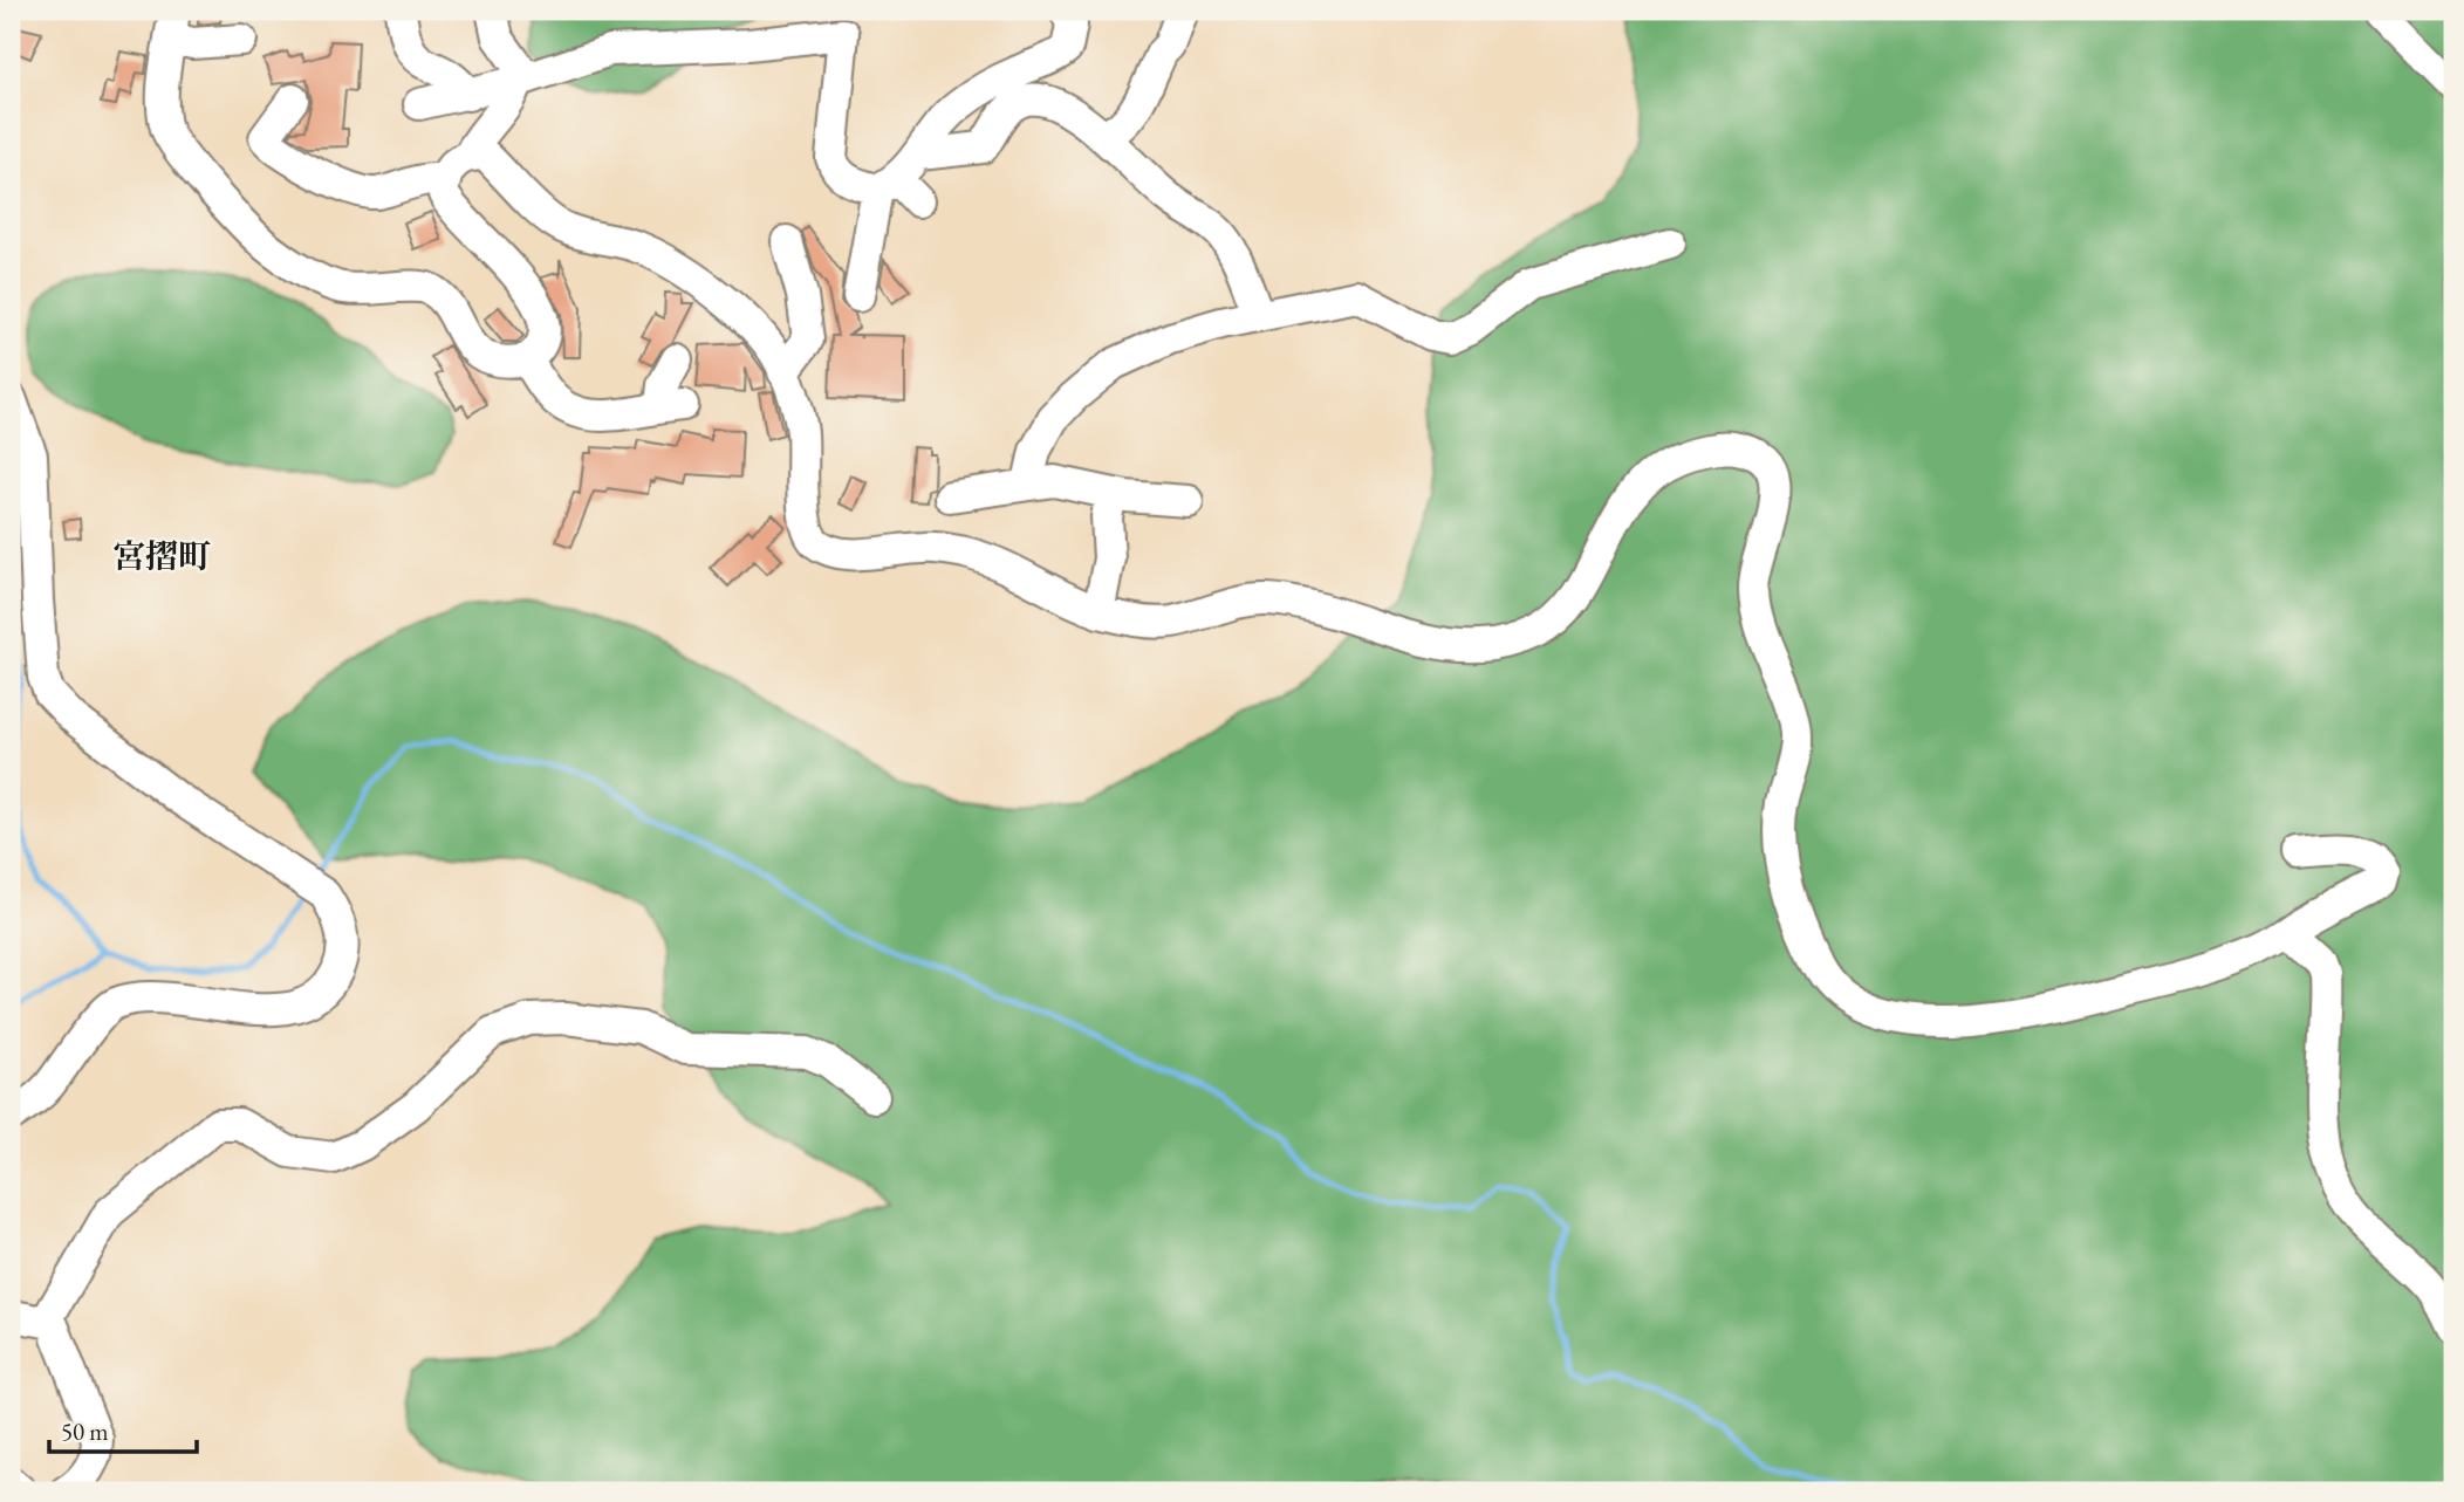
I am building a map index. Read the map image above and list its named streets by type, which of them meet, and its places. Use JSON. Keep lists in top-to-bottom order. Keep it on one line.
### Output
{"districts":["宮摺町"],"scale_bar":"50 m"}
